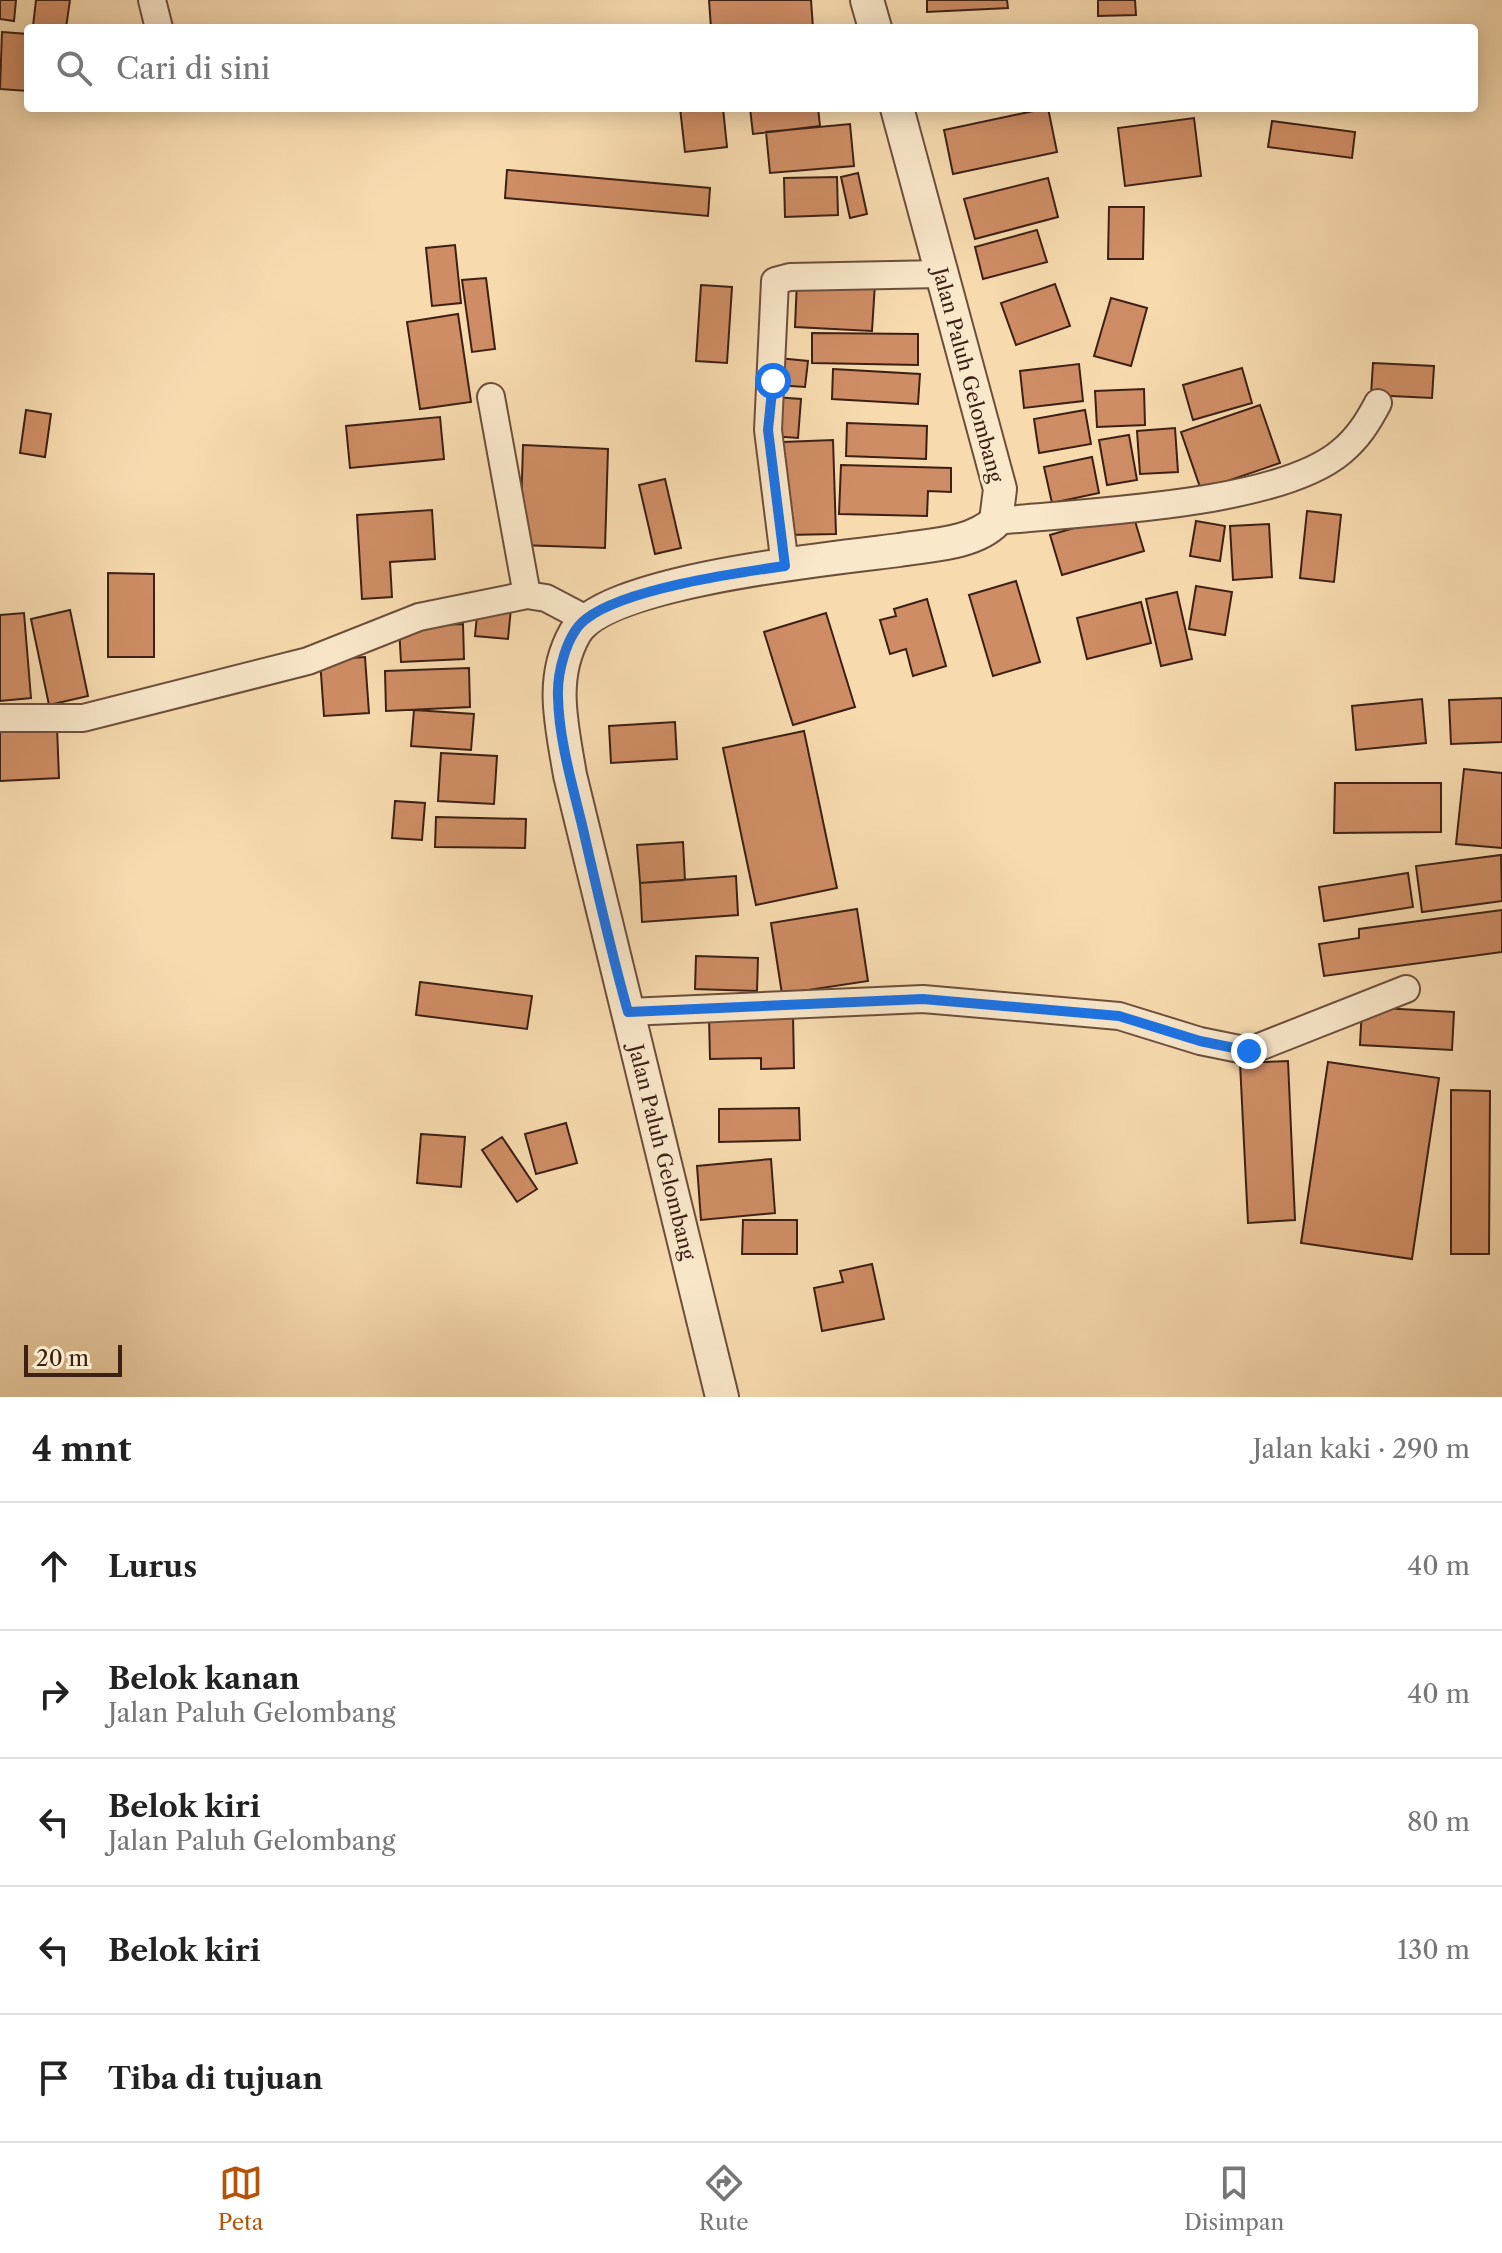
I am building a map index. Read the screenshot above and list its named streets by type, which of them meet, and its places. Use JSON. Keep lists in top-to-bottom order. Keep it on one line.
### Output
{"streets":{"street":["Jalan Paluh Gelombang"]},"scale_bar":"20 m","page":{"search":"Cari di sini","scale":"20 m","heading":["4 mnt","Jalan kaki · 290 m"],"list":[["Lurus","40 m"],["Belok kanan","Jalan Paluh Gelombang","40 m"],["Belok kiri","Jalan Paluh Gelombang","80 m"],["Belok kiri","130 m"],"Tiba di tujuan"],"nav":["Peta","Rute","Disimpan"]}}
